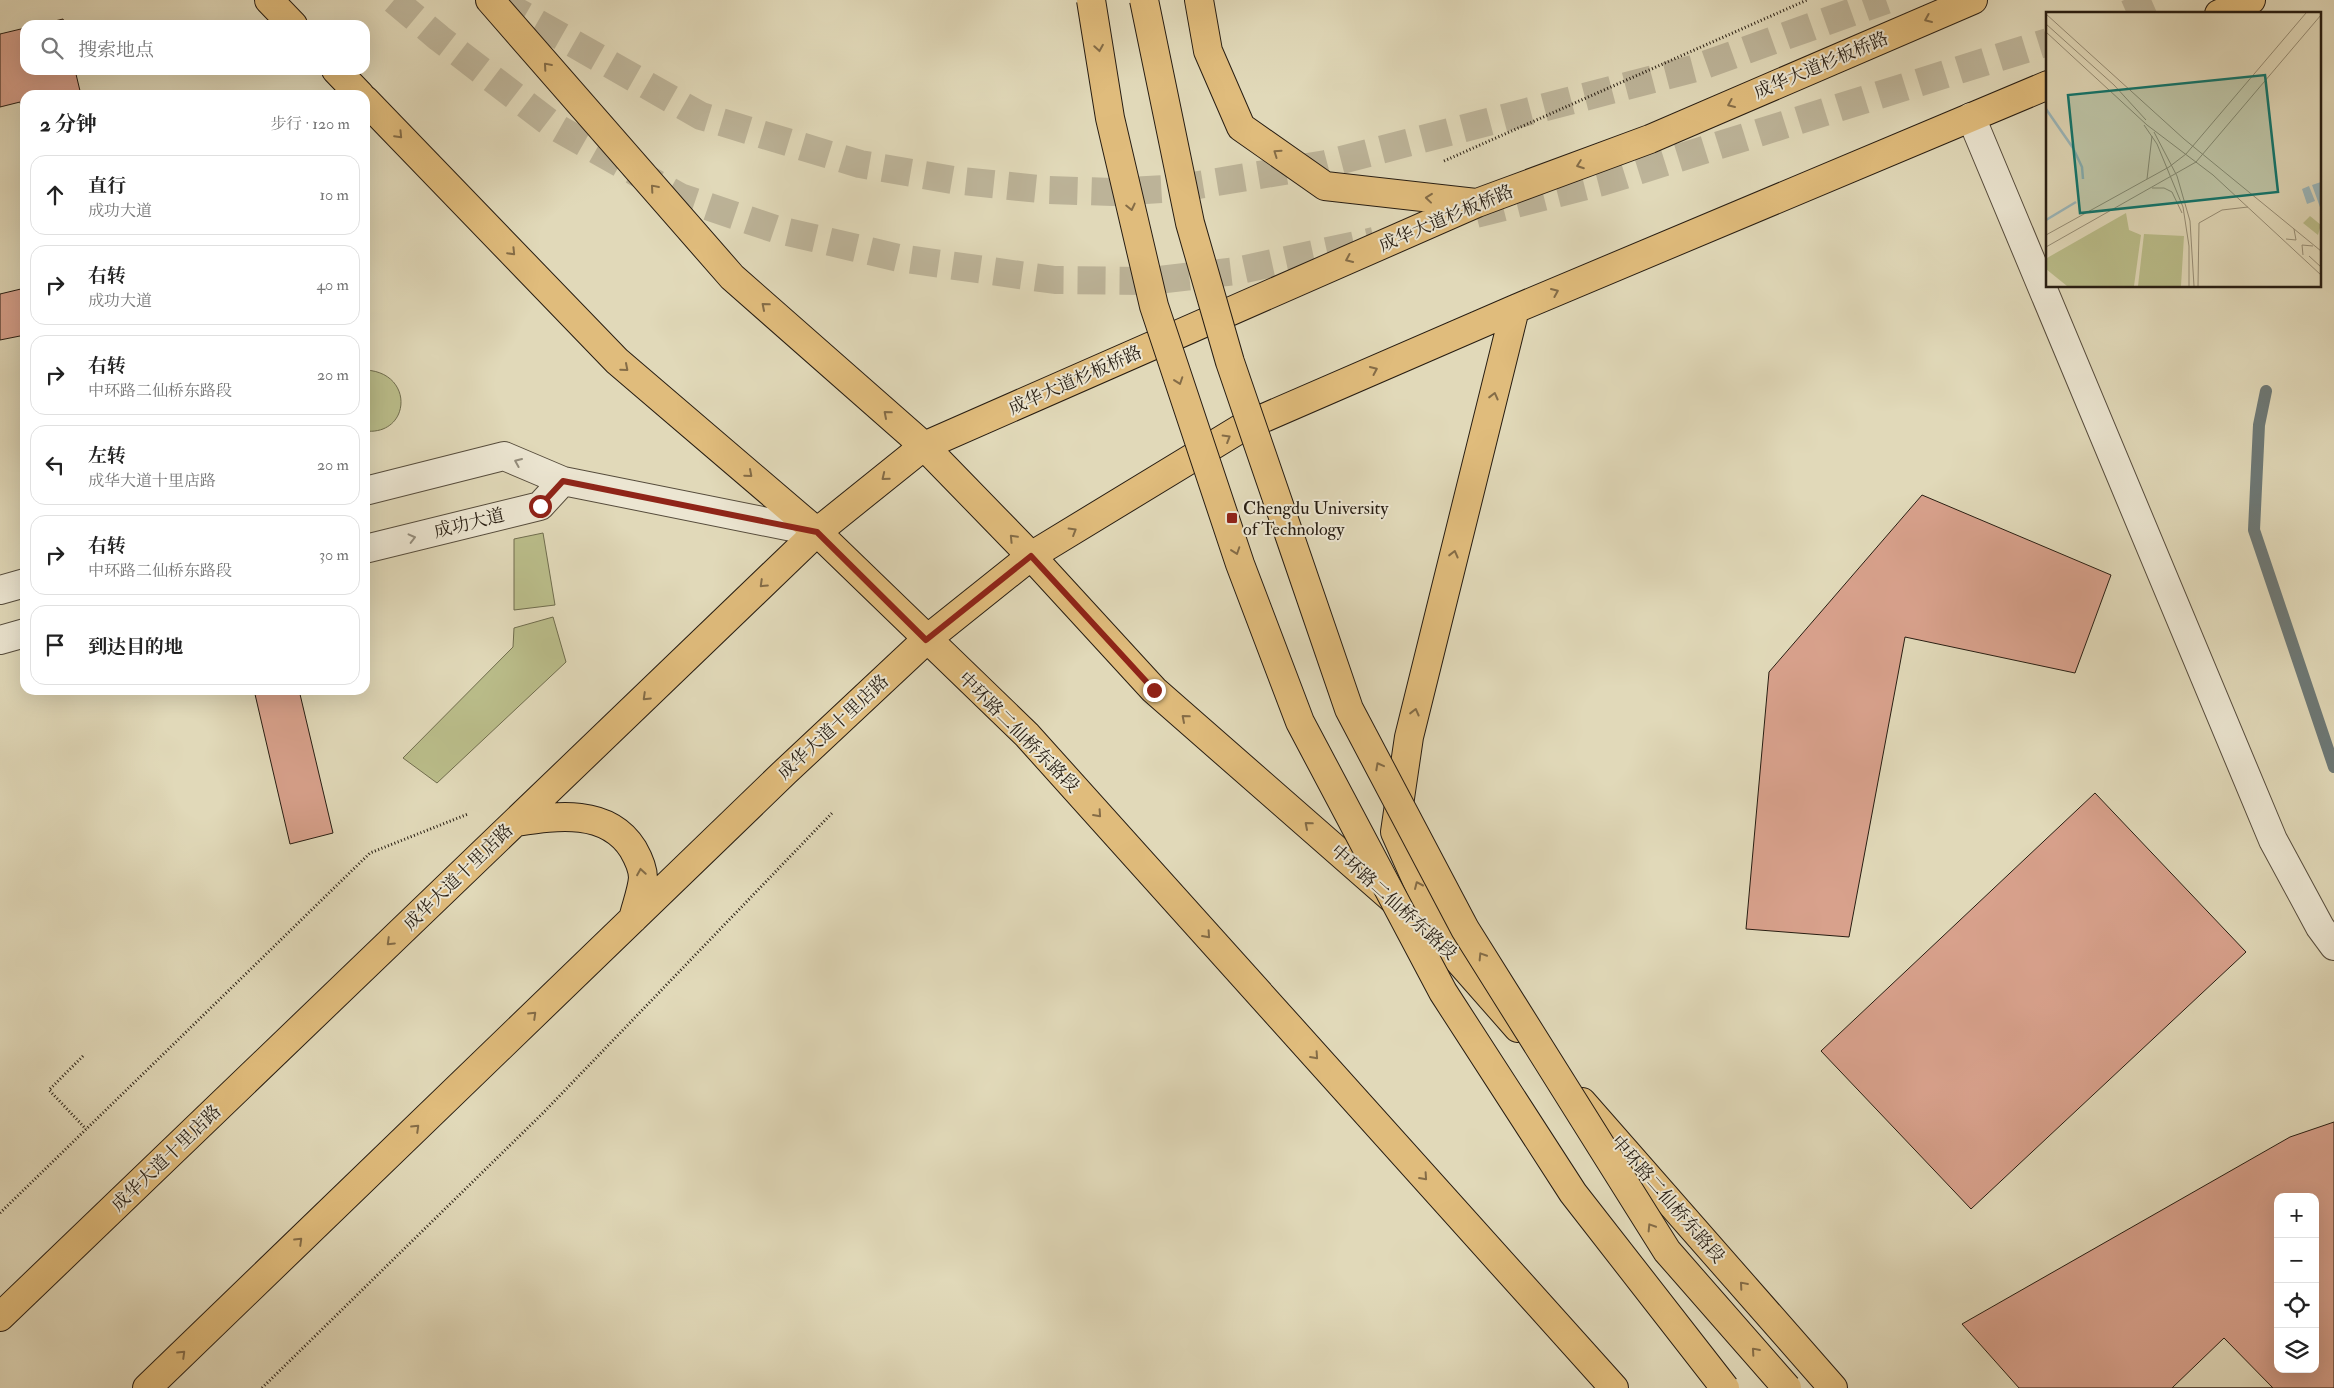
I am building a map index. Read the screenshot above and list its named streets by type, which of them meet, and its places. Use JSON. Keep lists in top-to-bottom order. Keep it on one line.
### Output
{"streets":{"main road":["成华大道杉板桥路","成华大道十里店路","中环路二仙桥东路段"],"street":["成功大道"]},"crossings":[["成华大道杉板桥路","成华大道十里店路"],["成华大道杉板桥路","中环路二仙桥东路段"],["成华大道十里店路","中环路二仙桥东路段"]],"places":{"transit":["Chengdu University of Technology"]},"page":{"search":"搜索地点","heading":["2 分钟","步行 · 120 m"],"list":[["直行","成功大道","10 m"],["右转","成功大道","40 m"],["右转","中环路二仙桥东路段","20 m"],["左转","成华大道十里店路","20 m"],["右转","中环路二仙桥东路段","30 m"],"到达目的地"],"map_buttons":["+","−"]}}
